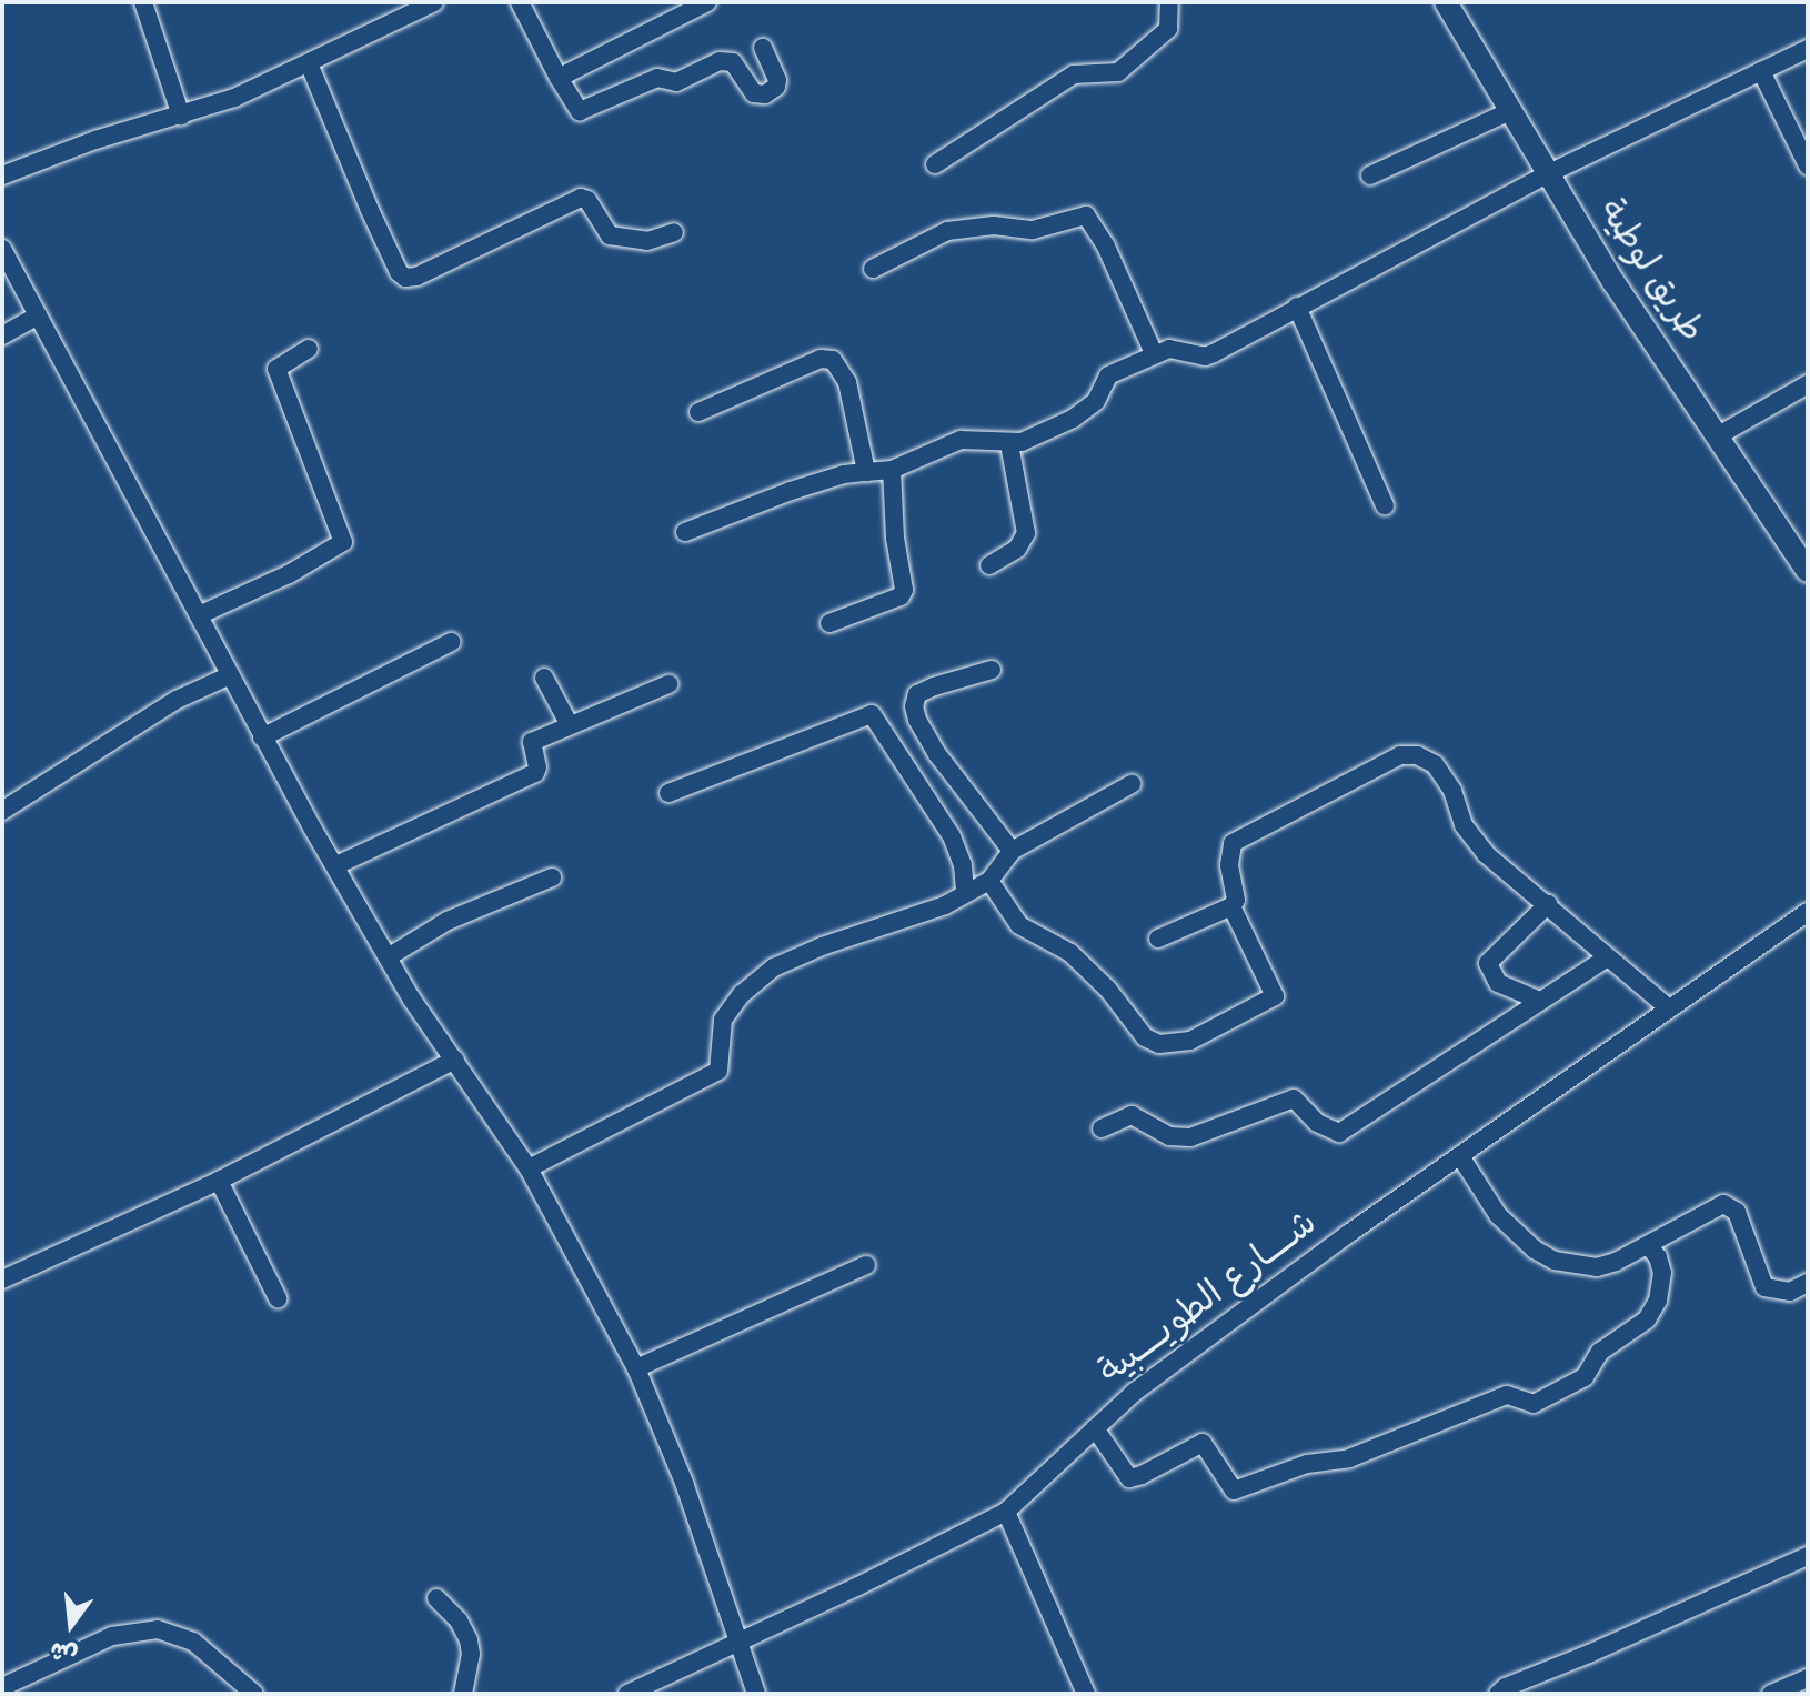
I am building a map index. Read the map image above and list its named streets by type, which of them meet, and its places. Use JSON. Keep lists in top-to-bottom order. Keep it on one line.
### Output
{"streets":{"main road":["طريق لوطية"],"street":["شــــارع الطويــــبية"]},"north":"bottom"}
